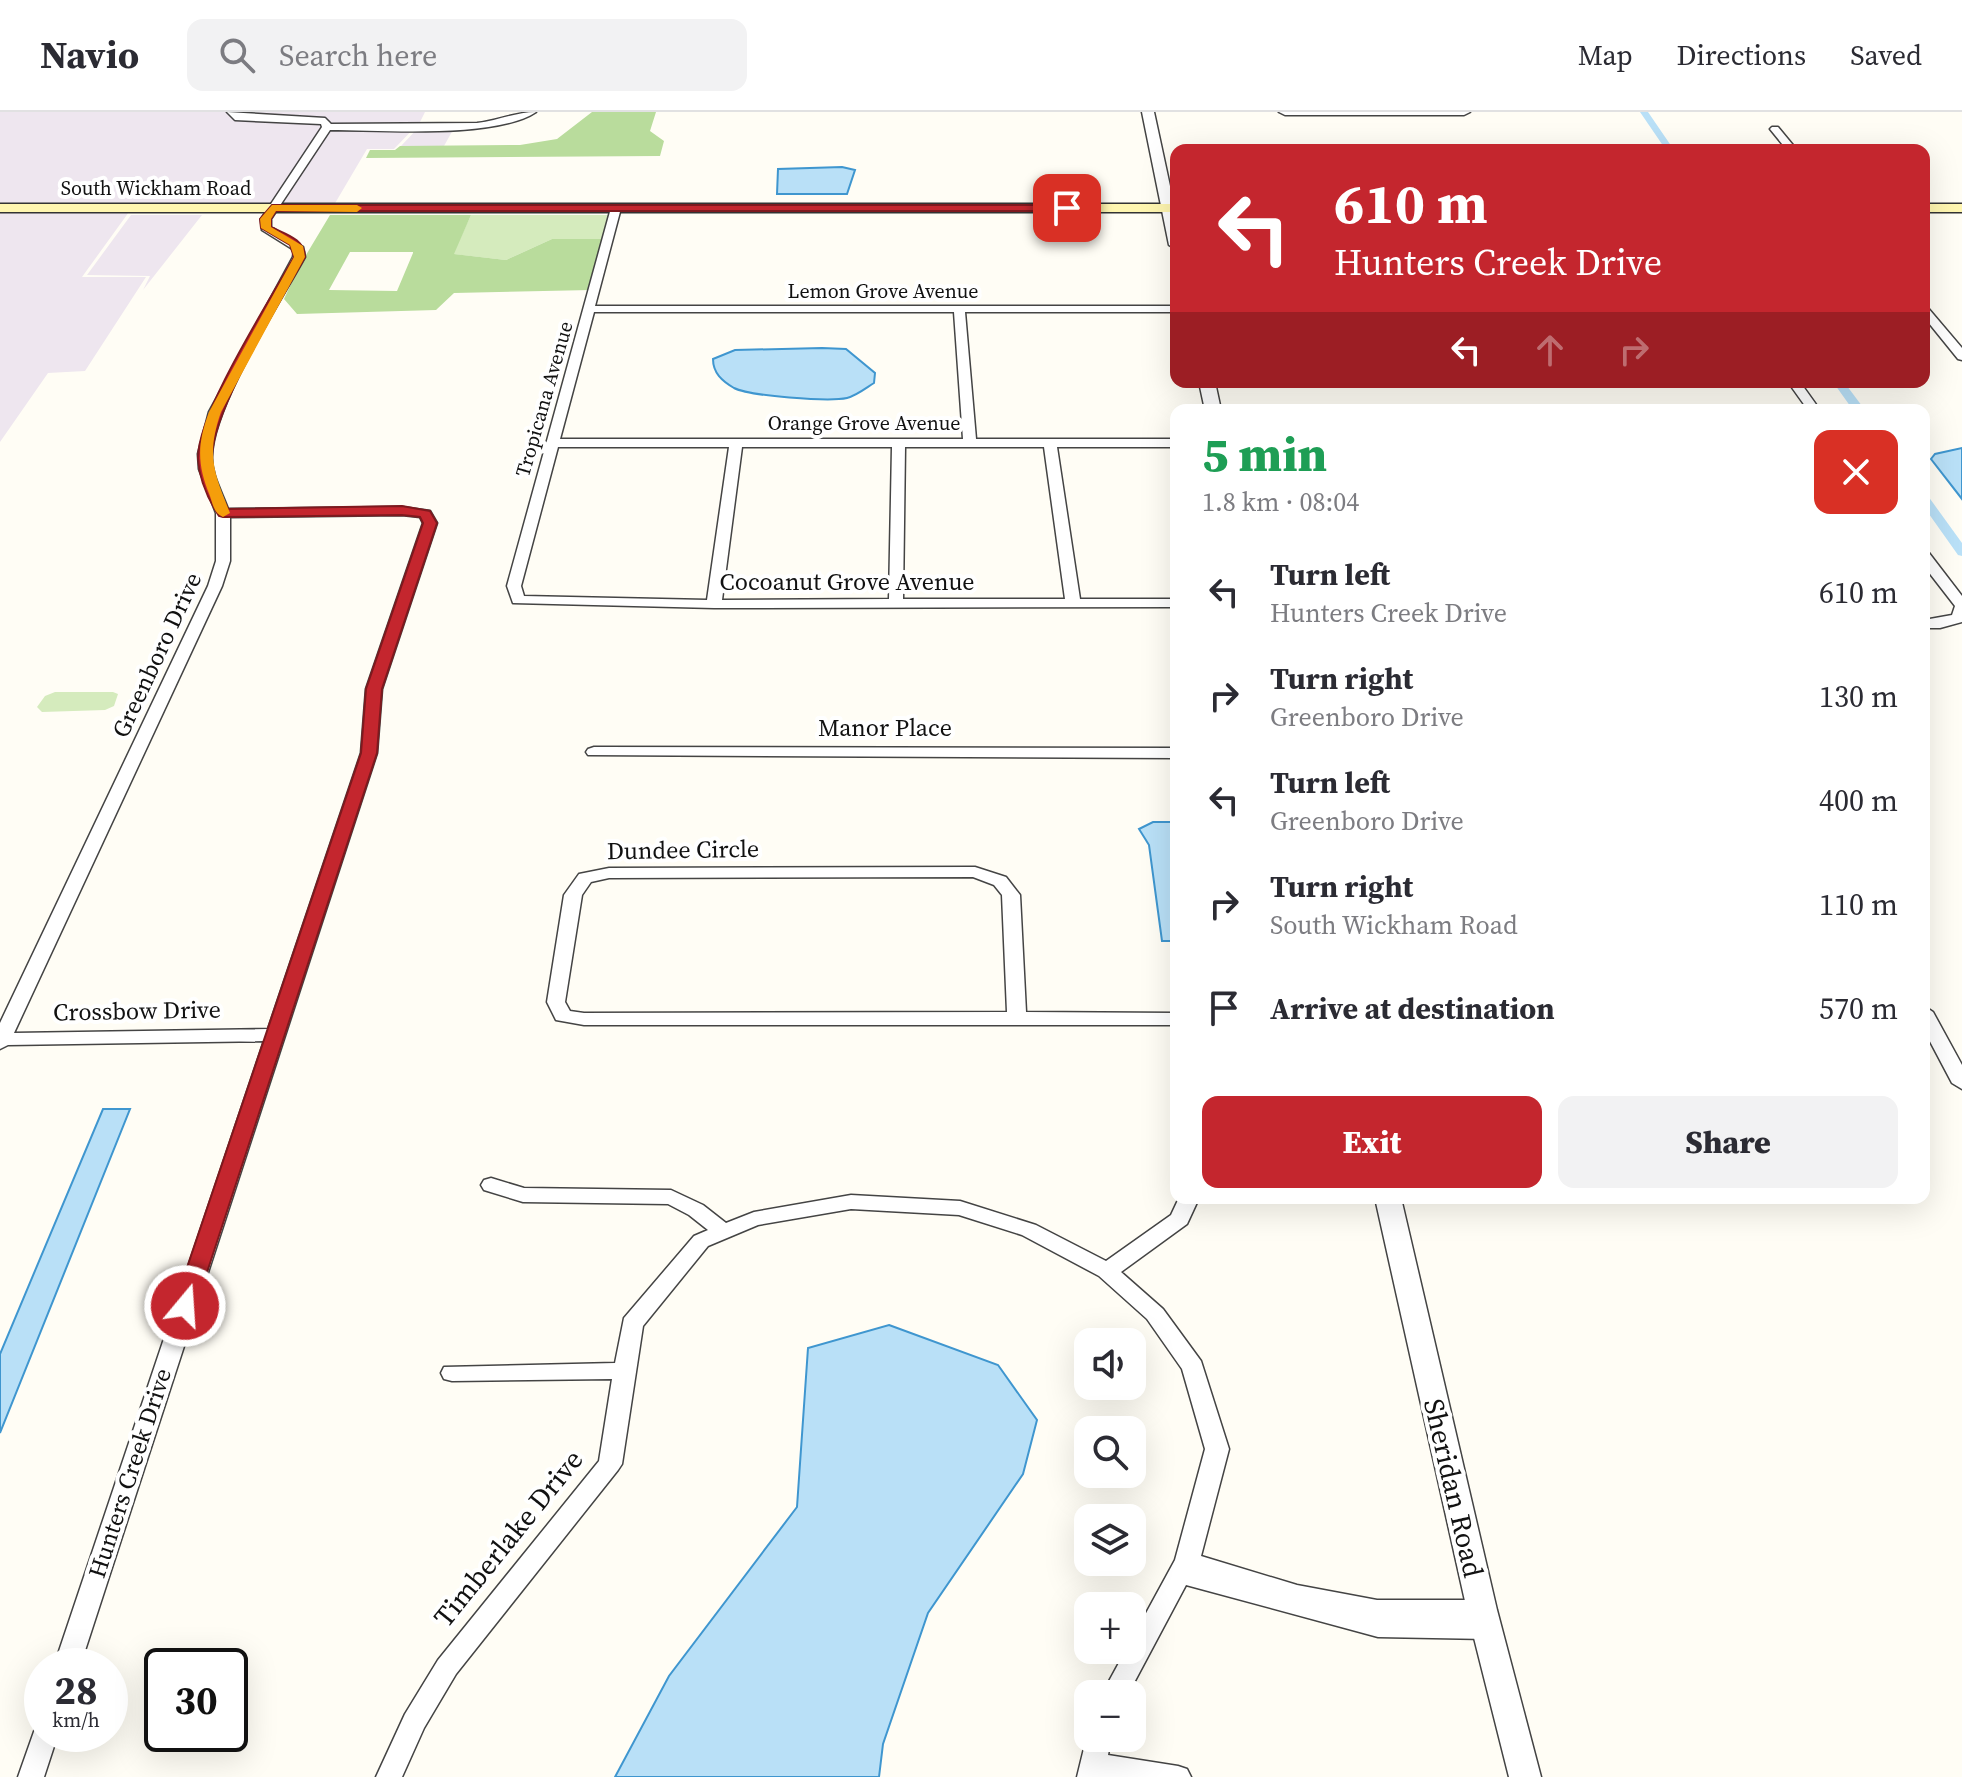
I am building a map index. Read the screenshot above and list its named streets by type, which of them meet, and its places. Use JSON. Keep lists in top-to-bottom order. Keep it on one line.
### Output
{"streets":{"main road":["South Wickham Road"],"street":["Lemon Grove Avenue","Tropicana Avenue","Orange Grove Avenue","Cocoanut Grove Avenue","Greenboro Drive","Manor Place","Dundee Circle","Crossbow Drive","Hunters Creek Drive","Sheridan Road","Timberlake Drive"]},"crossings":[["South Wickham Road","Tropicana Avenue"],["South Wickham Road","Greenboro Drive"],["Lemon Grove Avenue","Tropicana Avenue"],["Tropicana Avenue","Orange Grove Avenue"],["Tropicana Avenue","Cocoanut Grove Avenue"],["Greenboro Drive","Crossbow Drive"],["Greenboro Drive","Hunters Creek Drive"],["Crossbow Drive","Hunters Creek Drive"]],"page":{"header":"Navio","search":"Search here","nav":["Map","Directions","Saved"],"turn":["610 m","Hunters Creek Drive"],"heading":["5 min","1.8 km · 08:04"],"list":[{"name":"Turn left","note":"Hunters Creek Drive","value":"610 m"},{"name":"Turn right","note":"Greenboro Drive","value":"130 m"},{"name":"Turn left","note":"Greenboro Drive","value":"400 m"},{"name":"Turn right","note":"South Wickham Road","value":"110 m"},{"name":"Arrive at destination","value":"570 m"}],"buttons":["Exit","Share"],"map_buttons":["+","−"],"speed":"28 km/h","limit":"30"}}
